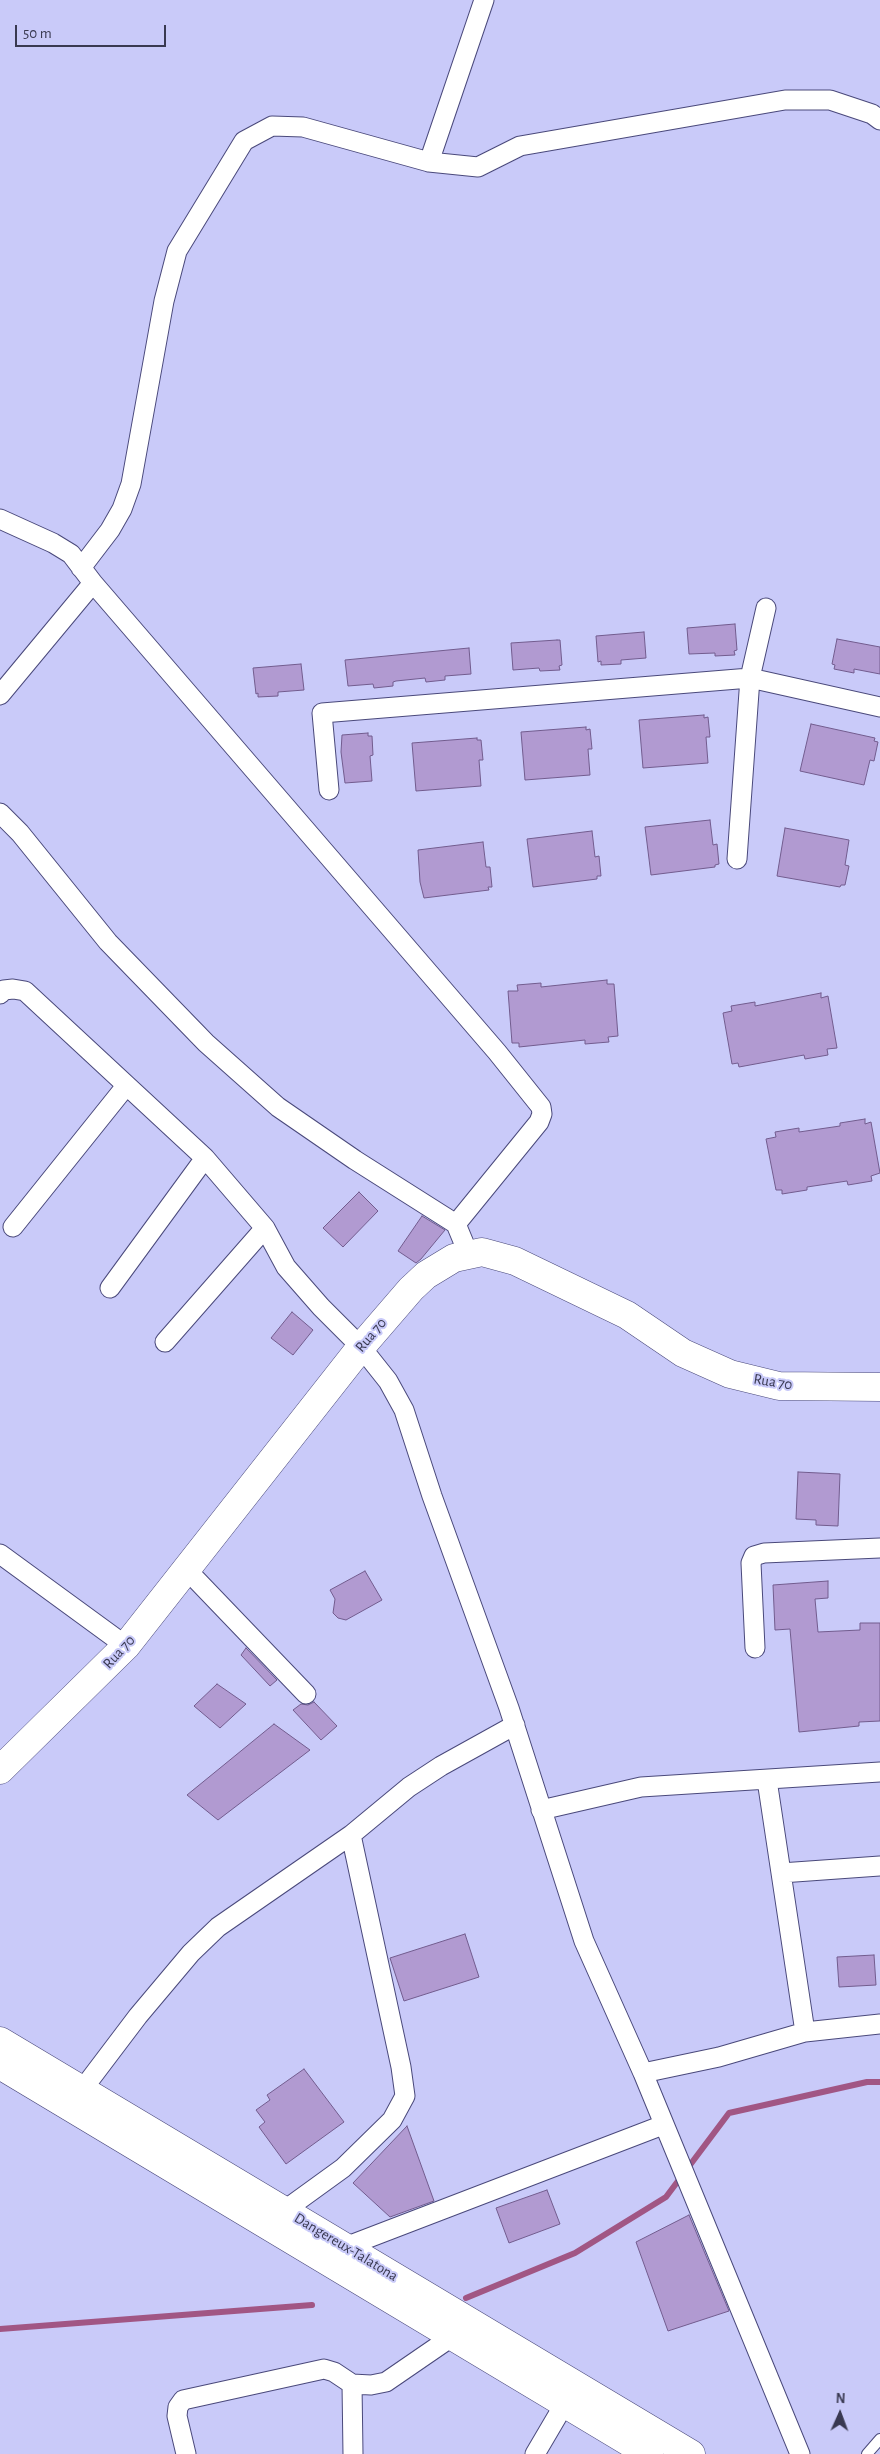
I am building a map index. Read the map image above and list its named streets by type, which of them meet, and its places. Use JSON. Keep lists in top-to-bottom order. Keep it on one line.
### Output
{"streets":{"main road":["Rua 70","Dangereux-Talatona"]},"scale_bar":"50 m","north":"top"}
